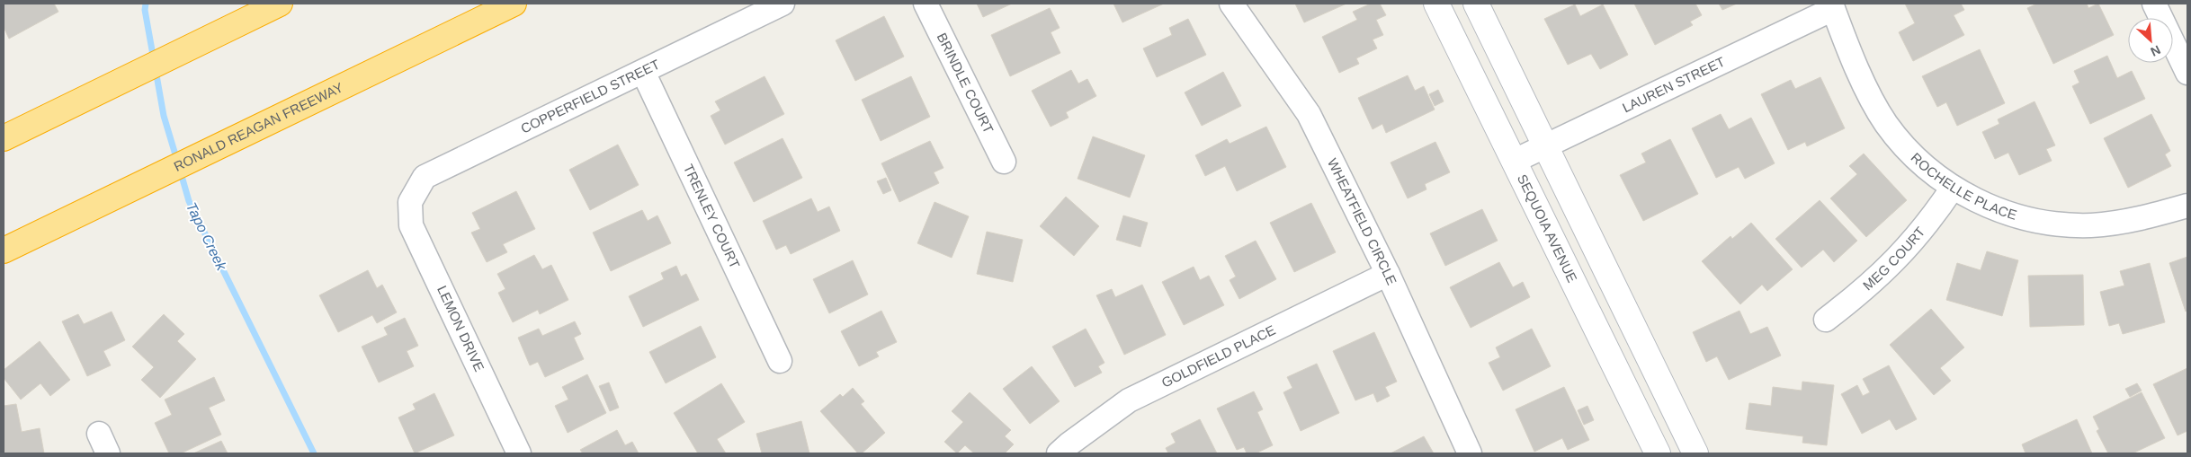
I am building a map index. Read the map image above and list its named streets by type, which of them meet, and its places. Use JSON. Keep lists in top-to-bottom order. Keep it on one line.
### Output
{"streets":{"highway":["RONALD REAGAN FREEWAY"],"main road":["SEQUOIA AVENUE"],"street":["BRINDLE COURT","LAUREN STREET","COPPERFIELD STREET","ROCHELLE PLACE","TRENLEY COURT","WHEATFIELD CIRCLE","MEG COURT","LEMON DRIVE","GOLDFIELD PLACE"]},"crossings":[["LAUREN STREET","ROCHELLE PLACE"],["LAUREN STREET","SEQUOIA AVENUE"],["COPPERFIELD STREET","TRENLEY COURT"],["COPPERFIELD STREET","LEMON DRIVE"],["ROCHELLE PLACE","MEG COURT"],["WHEATFIELD CIRCLE","GOLDFIELD PLACE"]],"water":["Tapo Creek"],"north":"bottom right"}
